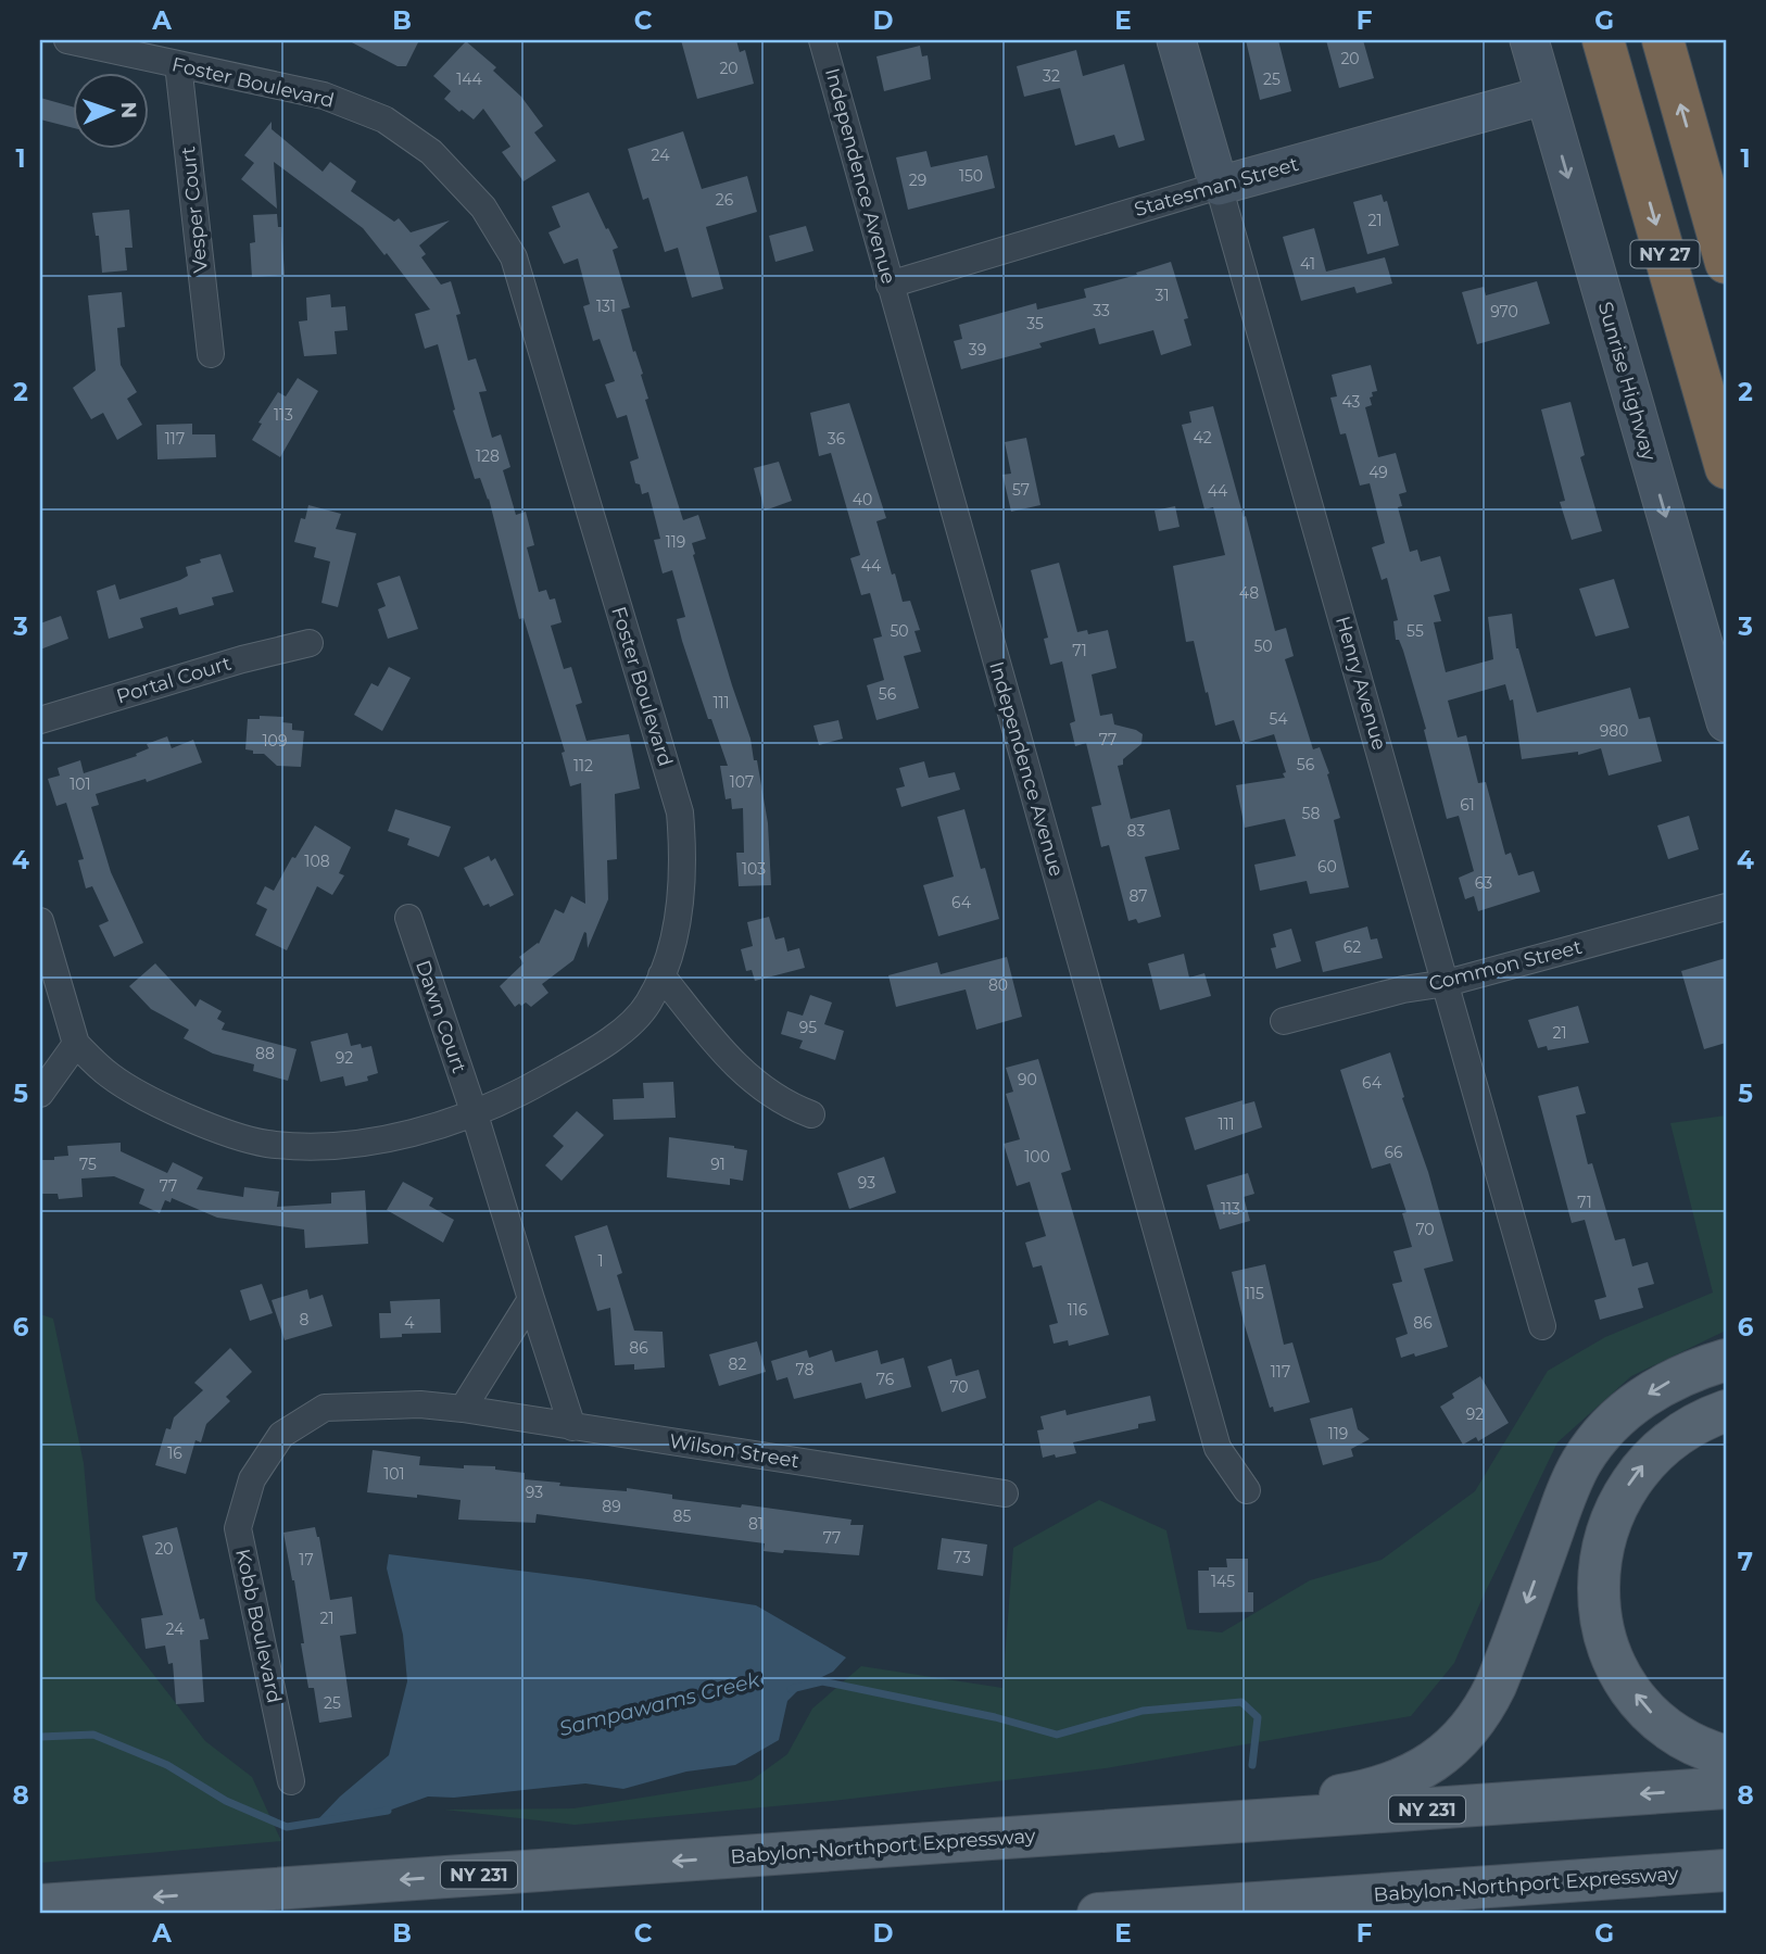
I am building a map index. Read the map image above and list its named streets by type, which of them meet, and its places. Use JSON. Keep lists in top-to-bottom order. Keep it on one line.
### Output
{"streets":{"highway":["NY 27"],"main road":["Statesman Street","Sunrise Highway","Henry Avenue","NY 231","Babylon-Northport Expressway"],"street":["Foster Boulevard","Independence Avenue","Vesper Court","Portal Court","Common Street","Dawn Court","Wilson Street","Kobb Boulevard"]},"crossings":[["Foster Boulevard","Vesper Court"],["Foster Boulevard","Dawn Court"],["Independence Avenue","Statesman Street"],["Statesman Street","Sunrise Highway"],["Statesman Street","Henry Avenue"],["Henry Avenue","Common Street"],["Wilson Street","Kobb Boulevard"]],"one_way":["Sunrise Highway"],"water":["Sampawams Creek"],"house_numbers":["20","20","32","144","25","24","150","29","26","21","41","31","131","33","970","35","39","43","113","42","117","36","128","49","57","44","40","119","44","48","50","55","50","71","56","111","54","980","77","109","56","112","107","101","61","58","83","108","60","103","63","87","64","62","80","95","21","88","92","90","64","111","66","100","75","91","93","77","71","113","70","1","115","116","8","4","86","86","82","78","117","76","70","92","119","16","101","93","89","85","81","77","20","73","17","145","21","24","25"],"north":"right","grid":{"columns":["A","B","C","D","E","F","G"],"rows":["1","2","3","4","5","6","7","8"]}}
